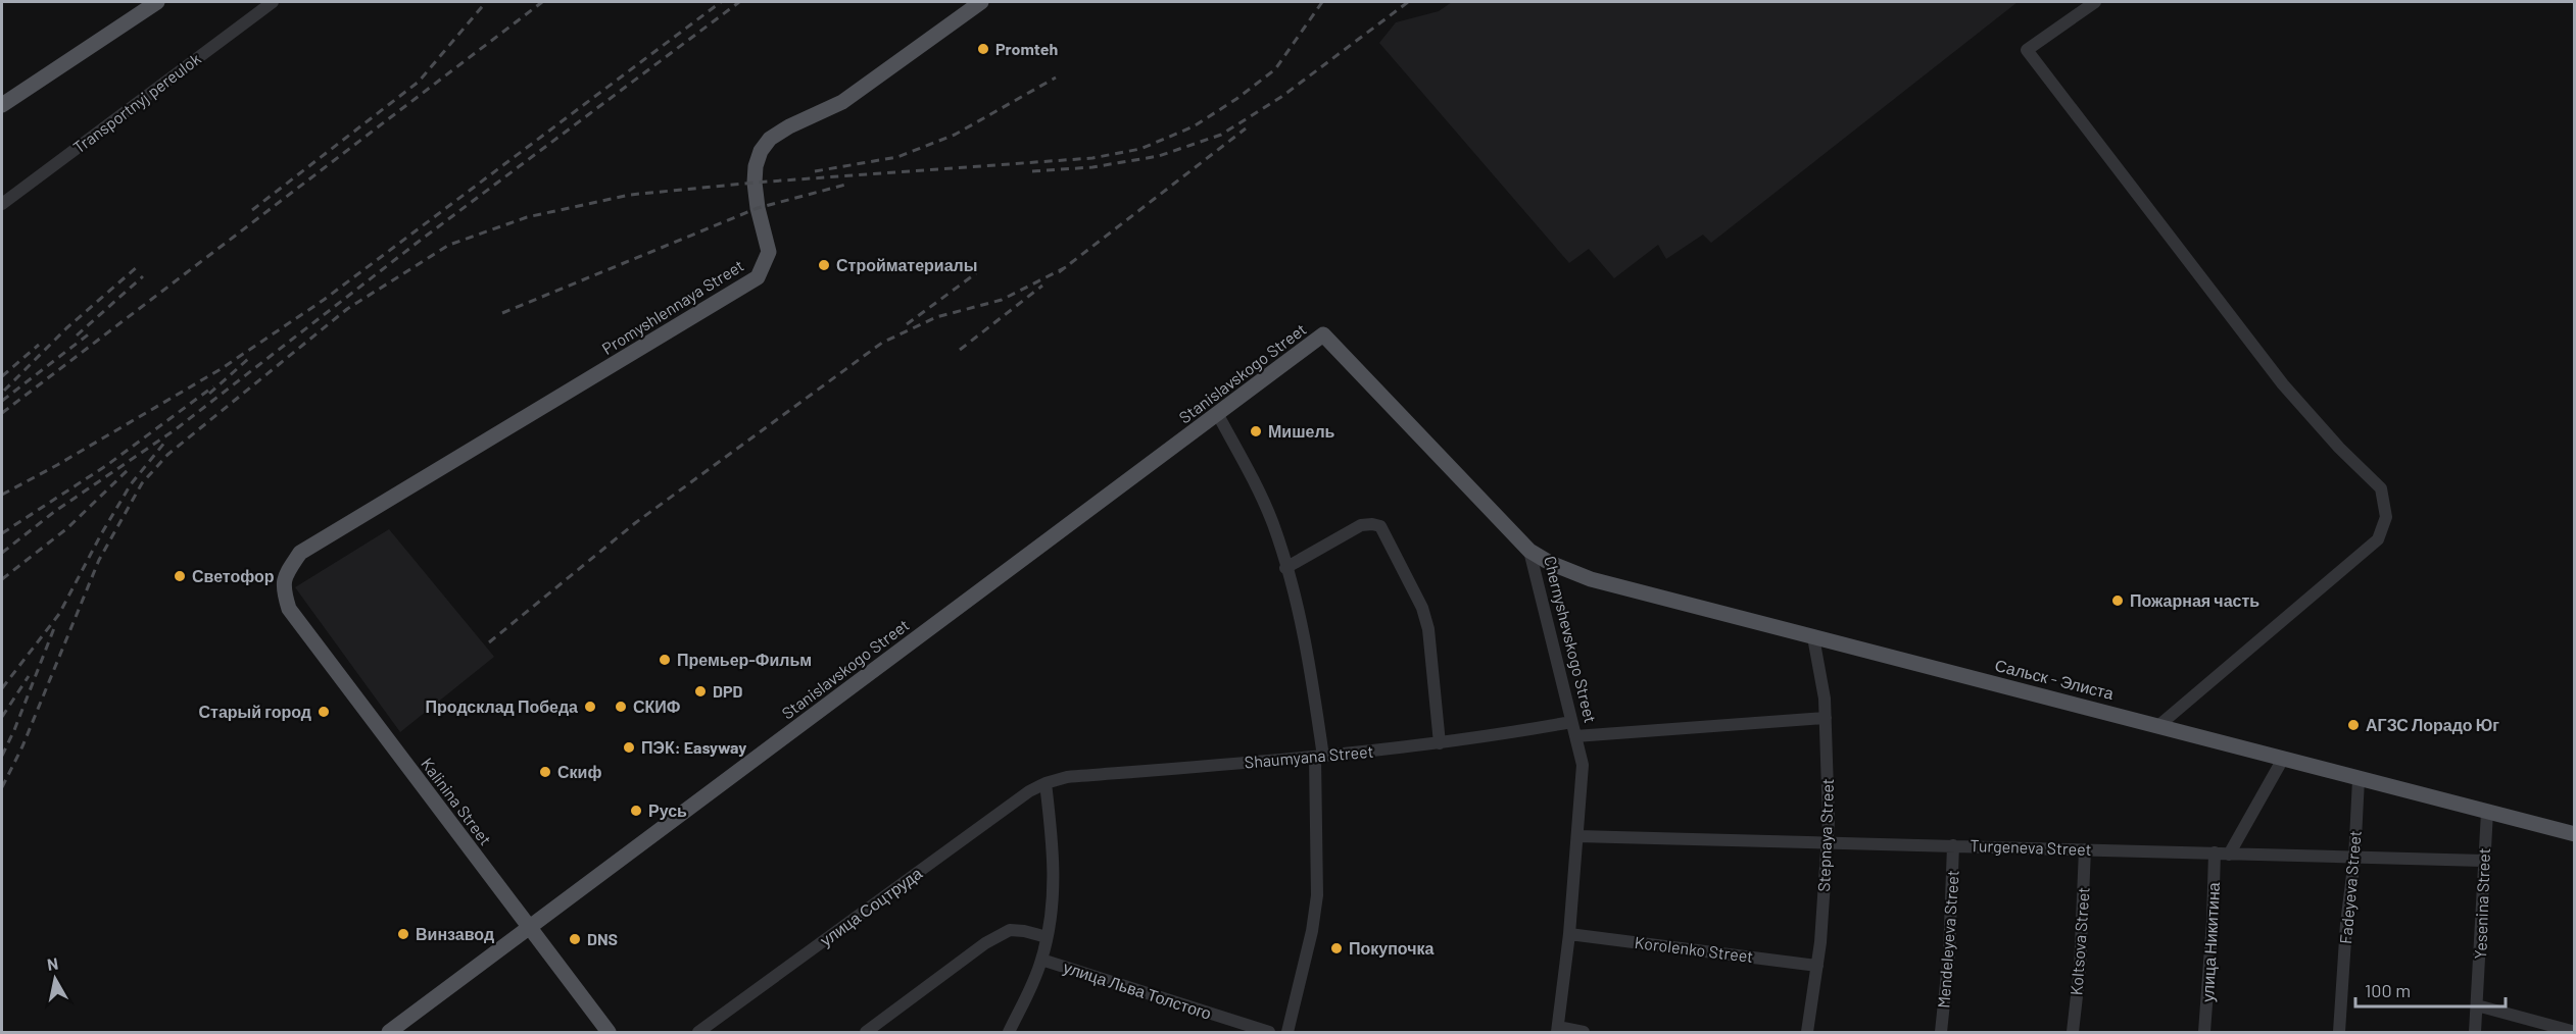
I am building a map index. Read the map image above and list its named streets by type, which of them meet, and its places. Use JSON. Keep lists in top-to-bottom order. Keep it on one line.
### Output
{"streets":{"main road":["Promyshlennaya Street","Stanislavskogo Street","Chernyshevskogo Street","Сальск - Элиста","Kalinina Street"],"street":["Transportnyj pereulok","Shaumyana Street","Stepnaya Street","Turgeneva Street","Fadeyeva Street","Yesenina Street","улица Соцтруда","Mendeleyeva Street","Koltsova Street","улица Никитина","Korolenko Street","улица Льва Толстого"]},"crossings":[["Promyshlennaya Street","Kalinina Street"],["Stanislavskogo Street","Chernyshevskogo Street"],["Stanislavskogo Street","Kalinina Street"],["Chernyshevskogo Street","Сальск - Элиста"],["Chernyshevskogo Street","Shaumyana Street"],["Chernyshevskogo Street","Turgeneva Street"],["Chernyshevskogo Street","Korolenko Street"],["Сальск - Элиста","Stepnaya Street"],["Сальск - Элиста","Fadeyeva Street"],["Сальск - Элиста","Yesenina Street"],["Shaumyana Street","улица Соцтруда"],["Stepnaya Street","Turgeneva Street"],["Stepnaya Street","Korolenko Street"],["Turgeneva Street","Fadeyeva Street"],["Turgeneva Street","Yesenina Street"],["Turgeneva Street","Mendeleyeva Street"],["Turgeneva Street","Koltsova Street"],["Turgeneva Street","улица Никитина"]],"places":["Promteh","Стройматериалы","Мишель","Светофор","Пожарная часть","Премьер-Фильм","DPD","Продсклад Победа","СКИФ","Старый город","АГЗС Лорадо Юг","ПЭК: Easyway","Скиф","Русь","Винзавод","DNS","Покупочка"],"scale_bar":"100 m","north":"top"}
